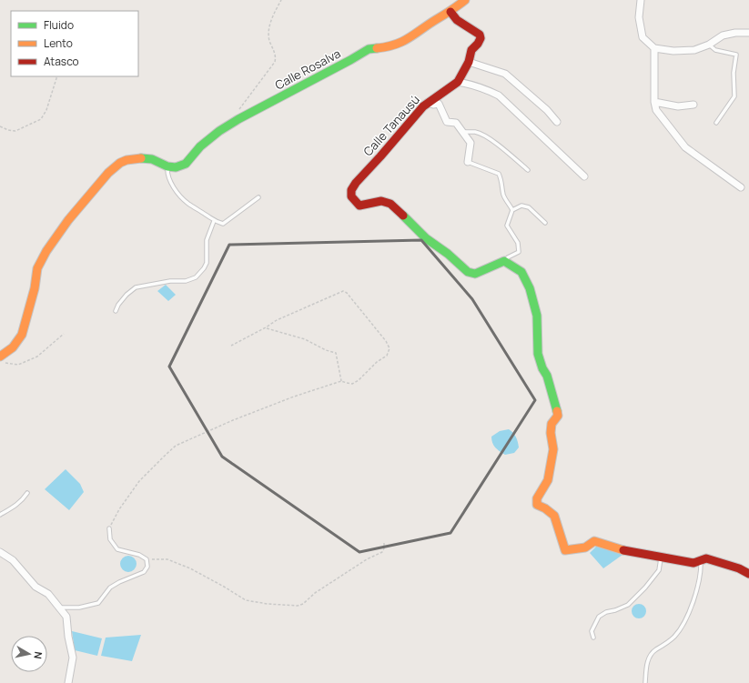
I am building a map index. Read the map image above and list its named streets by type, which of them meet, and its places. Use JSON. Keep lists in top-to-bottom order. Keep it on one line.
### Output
{"streets":{"street":["Calle Rosalva","Calle Tanausú"]},"legend":["Fluido","Lento","Atasco"],"north":"right"}
